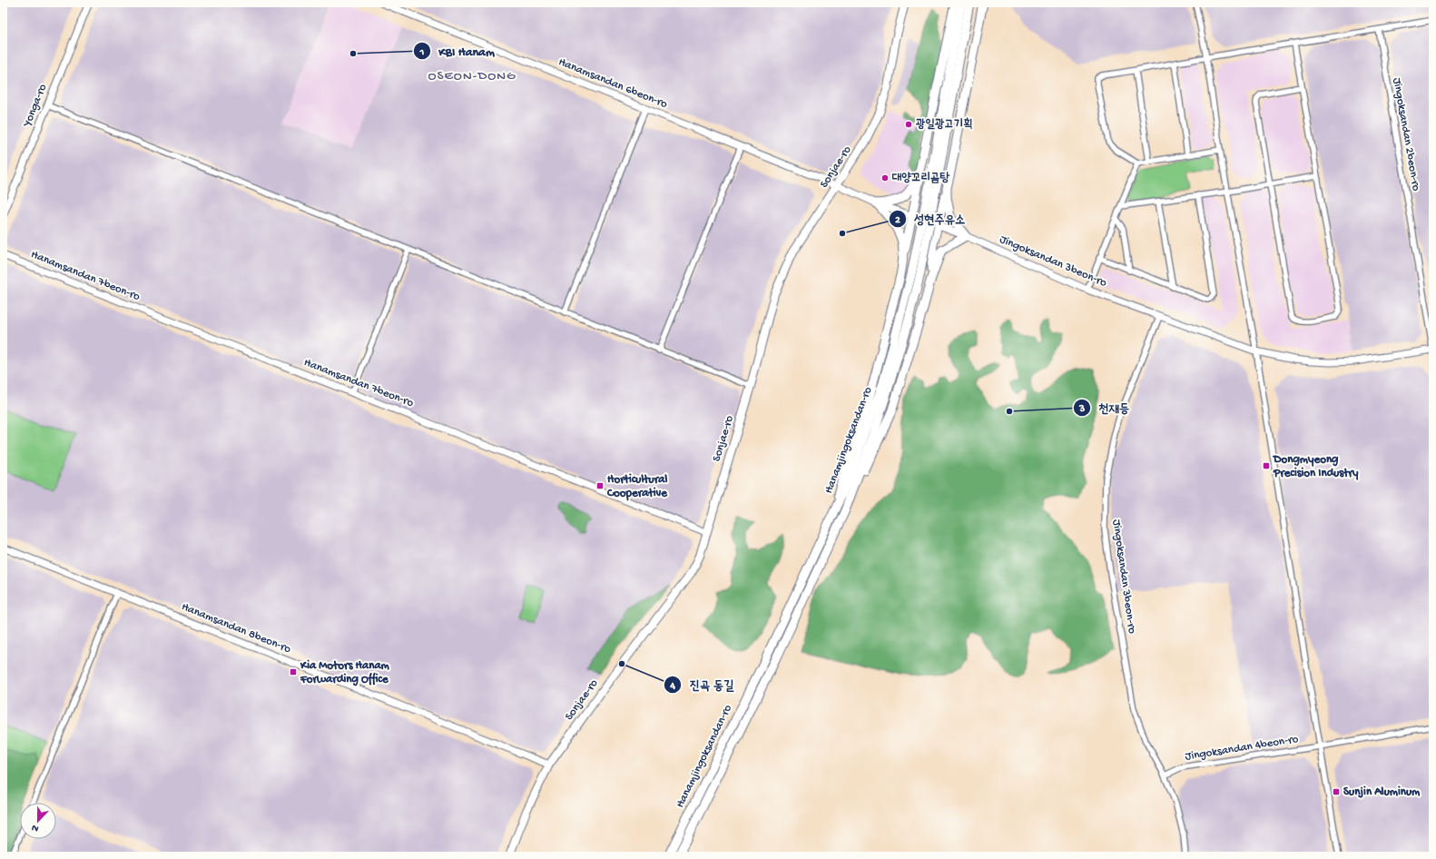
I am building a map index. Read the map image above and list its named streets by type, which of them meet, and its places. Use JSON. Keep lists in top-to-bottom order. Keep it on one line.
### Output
{"streets":{"highway":["Hanamjingoksandan-ro"],"main road":["Sonjae-ro"],"street":["Hanamsandan 6beon-ro","Yonga-ro","Jingoksandan 2beon-ro","Jingoksandan 3beon-ro","Hanamsandan 7beon-ro","Hanamsandan 8beon-ro","Jingoksandan 4beon-ro"]},"crossings":[["Hanamsandan 6beon-ro","Sonjae-ro"],["Hanamsandan 6beon-ro","Jingoksandan 3beon-ro"],["Jingoksandan 2beon-ro","Jingoksandan 3beon-ro"],["Sonjae-ro","Hanamsandan 7beon-ro"],["Sonjae-ro","Hanamsandan 8beon-ro"],["Jingoksandan 3beon-ro","Jingoksandan 4beon-ro"]],"districts":["OSEON-DONG"],"places":{"other":["KBI Hanam","광일광고기획","대양꼬리곰탕","성현주유소","천재등","진곡 동길"],"transit":["Dongmyeong Precision Industry","Horticultural Cooperative","Kia Motors Hanam Forwarding Office","Sunjin Aluminum"]},"north":"bottom"}
